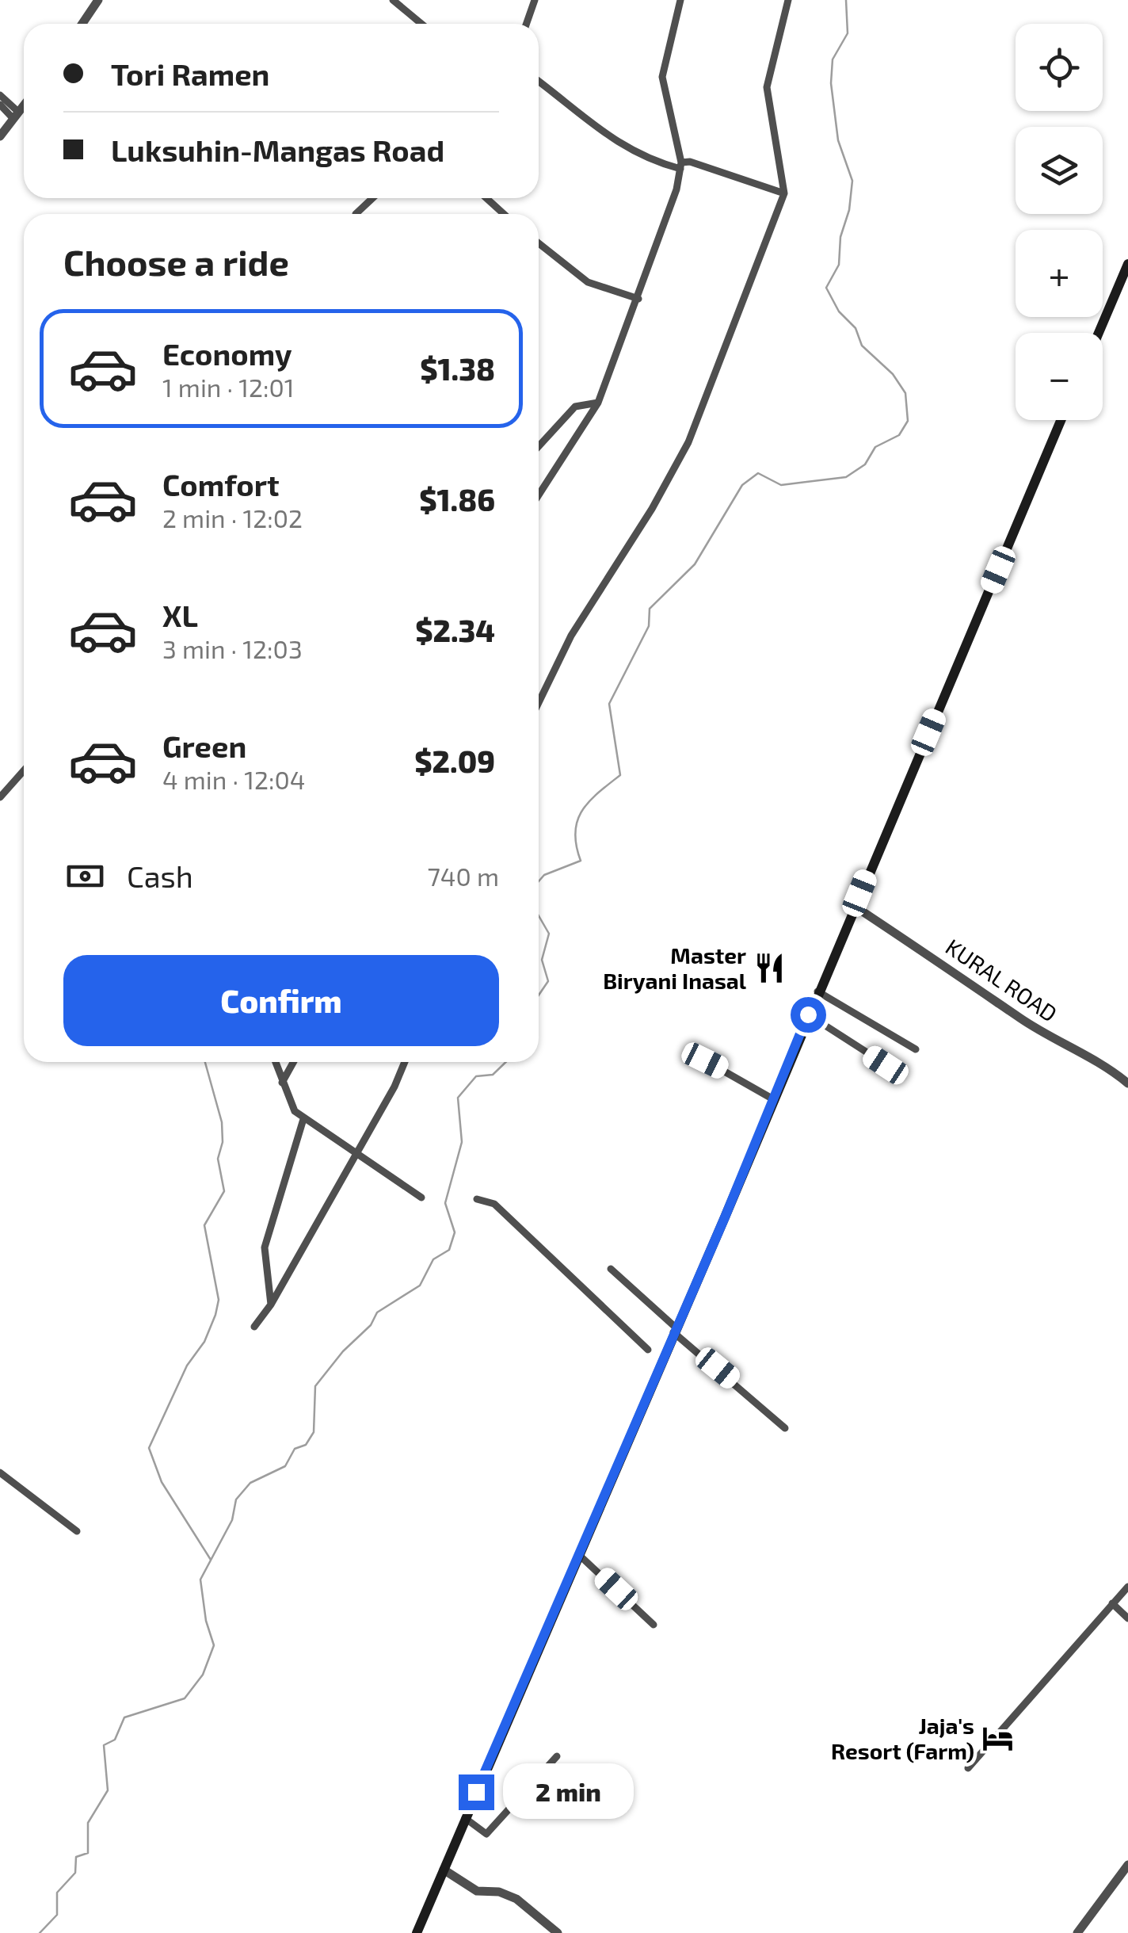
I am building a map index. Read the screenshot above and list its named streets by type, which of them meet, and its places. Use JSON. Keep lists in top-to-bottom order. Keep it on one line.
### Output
{"streets":{"street":["KURAL ROAD"]},"places":{"restaurant":["Master Biryani Inasal"],"hotel":["Jaja's Resort (Farm)"]},"page":{"map_buttons":["+","−"],"banner":["Tori Ramen","Luksuhin-Mangas Road"],"heading":"Choose a ride","list":[{"name":"Economy","note":"1 min · 12:01","value":"$1.38"},{"name":"Comfort","note":"2 min · 12:02","value":"$1.86"},{"name":"XL","note":"3 min · 12:03","value":"$2.34"},{"name":"Green","note":"4 min · 12:04","value":"$2.09"}],"pay":["Cash","740 m"],"buttons":"Confirm","bubble":"2 min"}}
